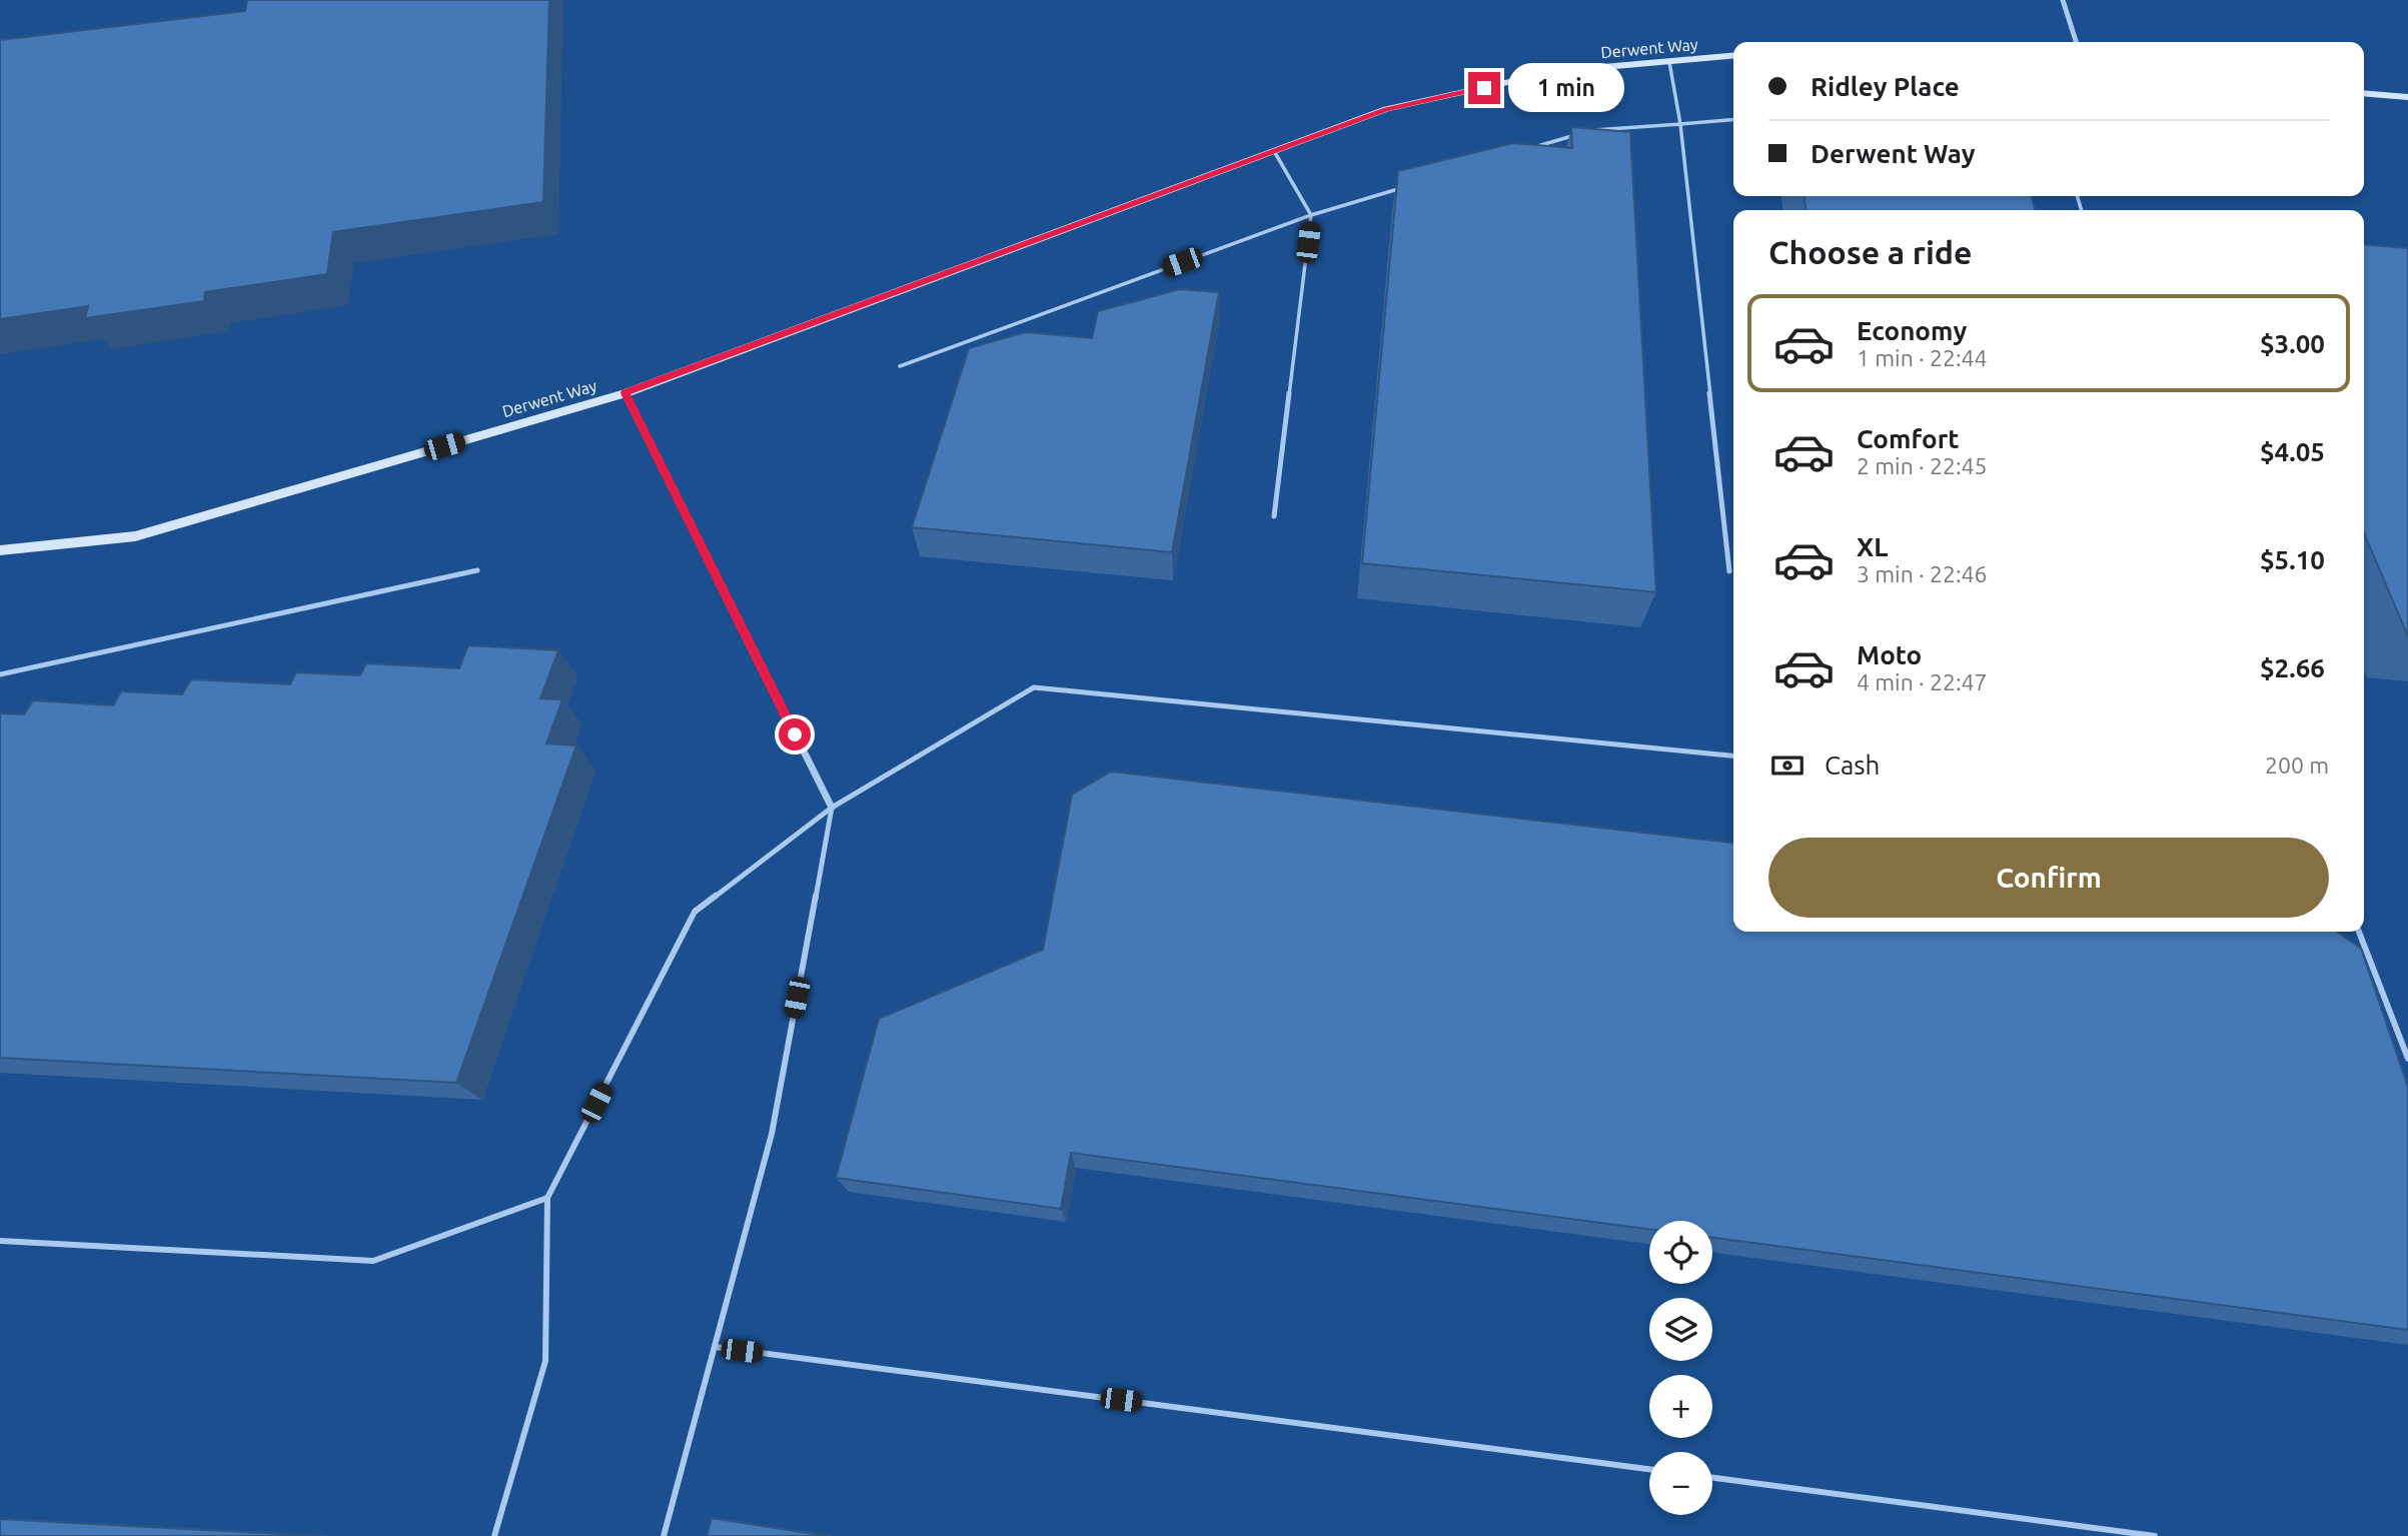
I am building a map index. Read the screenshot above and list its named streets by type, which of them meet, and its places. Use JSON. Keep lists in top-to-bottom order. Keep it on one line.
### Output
{"streets":{"street":["Derwent Way"]},"page":{"banner":["Ridley Place","Derwent Way"],"bubble":"1 min","heading":"Choose a ride","list":[{"name":"Economy","note":"1 min · 22:44","value":"$3.00"},{"name":"Comfort","note":"2 min · 22:45","value":"$4.05"},{"name":"XL","note":"3 min · 22:46","value":"$5.10"},{"name":"Moto","note":"4 min · 22:47","value":"$2.66"}],"pay":["Cash","200 m"],"buttons":"Confirm","map_buttons":["+","−"]}}
